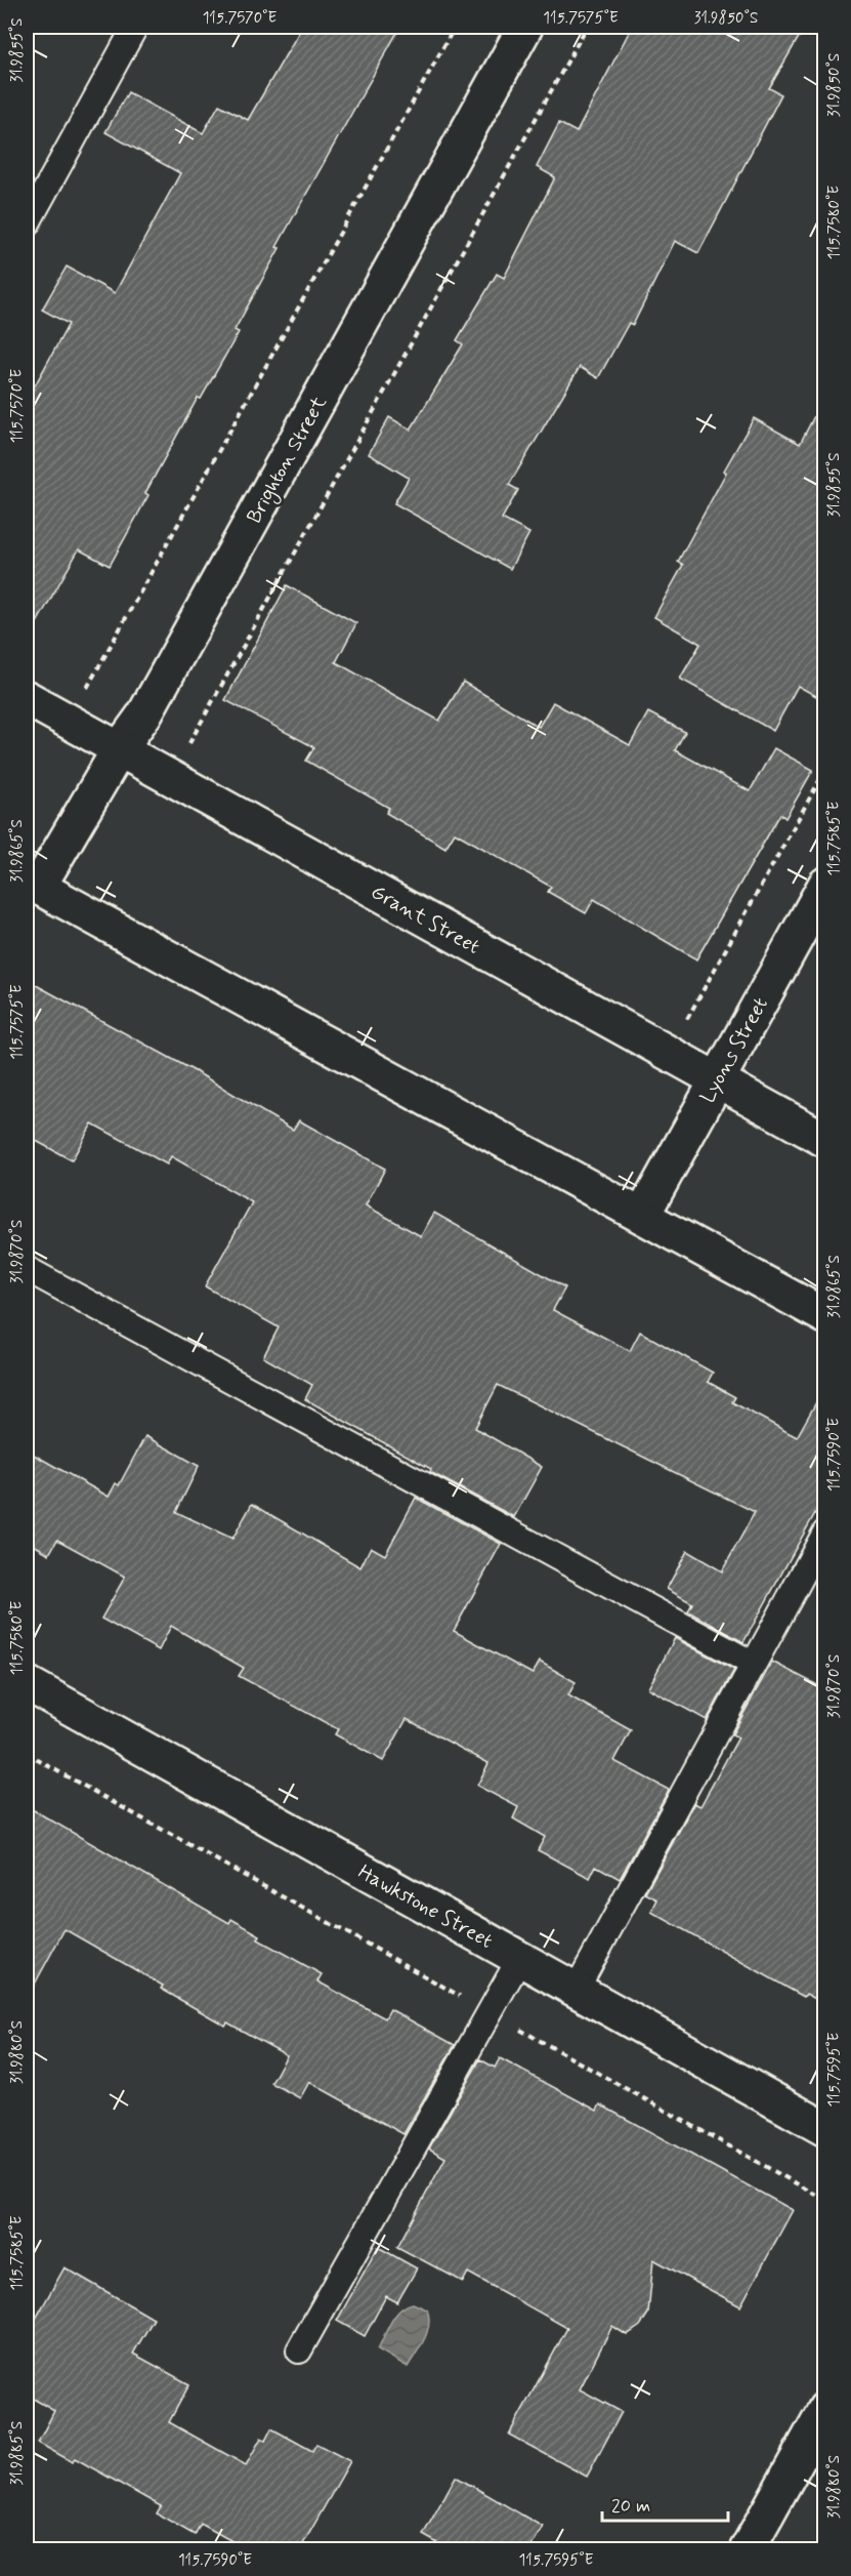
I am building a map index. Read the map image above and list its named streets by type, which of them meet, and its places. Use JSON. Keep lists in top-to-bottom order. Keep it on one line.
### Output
{"streets":{"street":["Brighton Street","Grant Street","Lyons Street","Hawkstone Street"]},"crossings":[["Brighton Street","Grant Street"],["Grant Street","Lyons Street"]],"scale_bar":"20 m","coordinates":["115.7570°E","115.7575°E","31.9850°S","31.9855°S","115.7580°E","115.7585°E","31.9865°S","31.9870°S","115.7590°E","31.9880°S","115.7595°E","31.9885°S"]}
